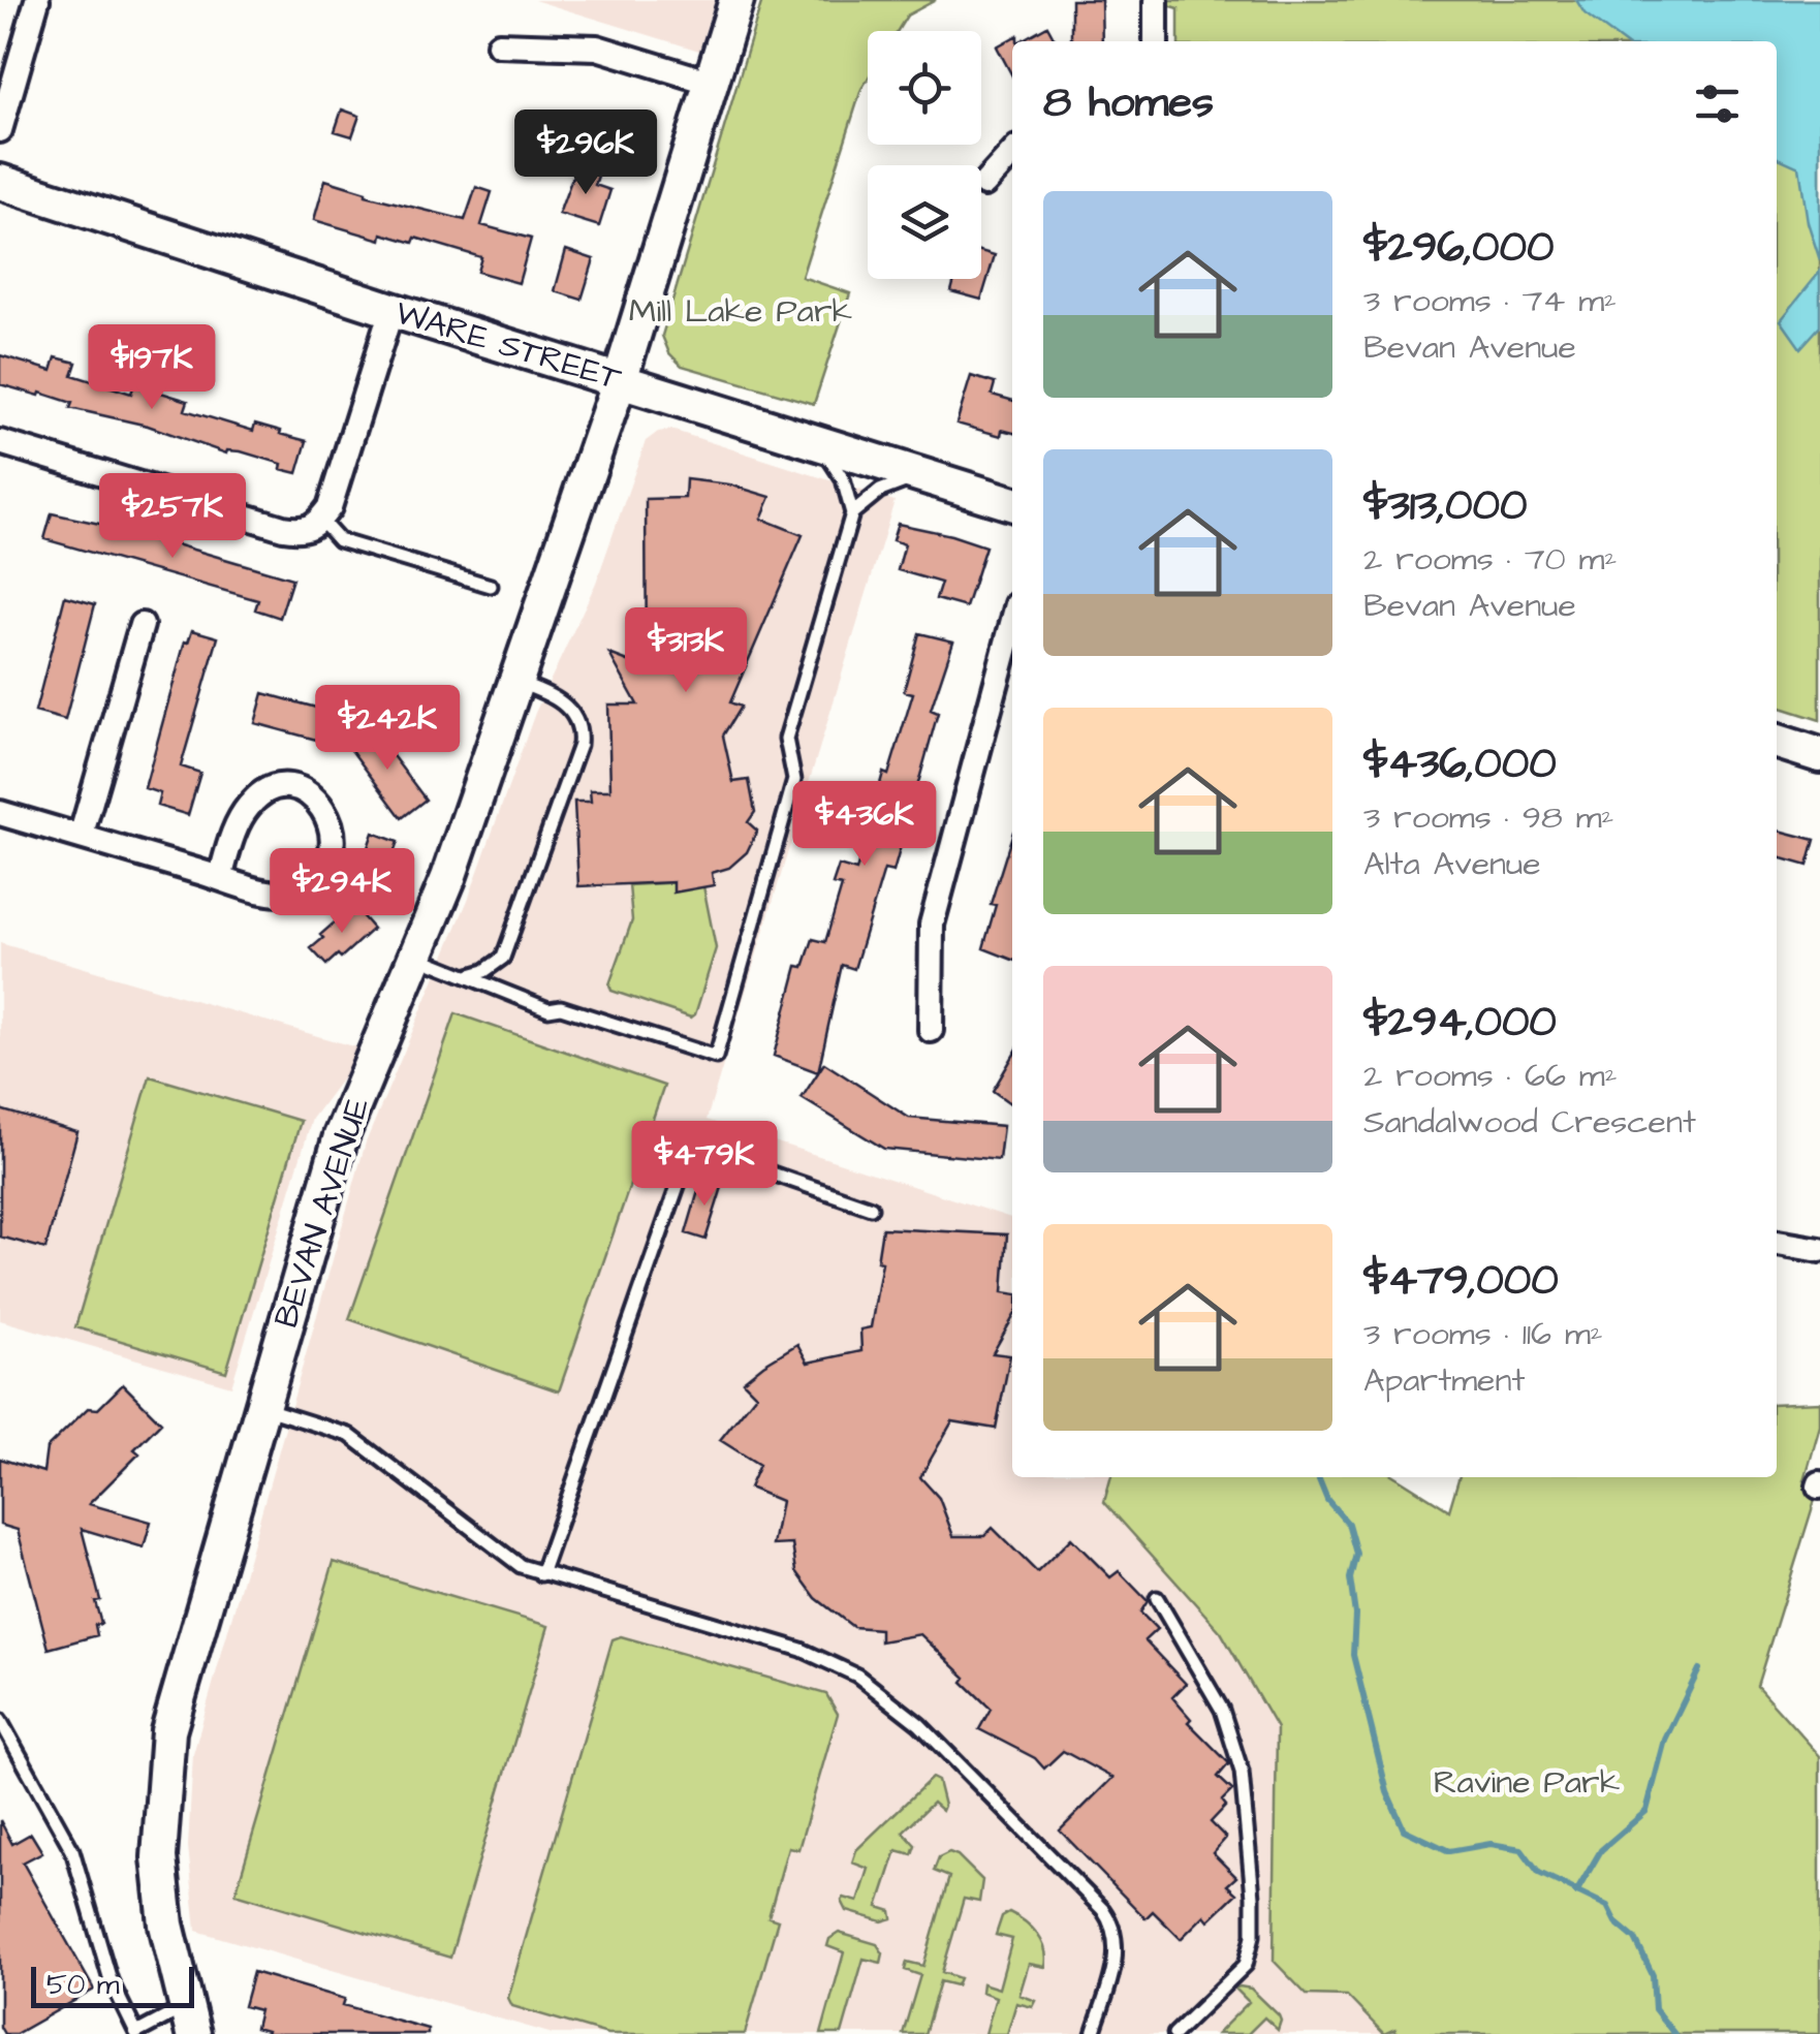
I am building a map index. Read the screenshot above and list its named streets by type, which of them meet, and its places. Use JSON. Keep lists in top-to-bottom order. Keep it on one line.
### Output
{"streets":{"street":["WARE STREET","BEVAN AVENUE"]},"crossings":[["WARE STREET","BEVAN AVENUE"]],"parks":["Mill Lake Park","Ravine Park"],"scale_bar":"50 m","page":{"heading":"8 homes","price":["$296K","$197K","$257K","$313K","$242K","$436K","$294K","$479K"],"list":[{"name":"$296,000","note":"3 rooms · 74 m² · Bevan Avenue"},{"name":"$313,000","note":"2 rooms · 70 m² · Bevan Avenue"},{"name":"$436,000","note":"3 rooms · 98 m² · Alta Avenue"},{"name":"$294,000","note":"2 rooms · 66 m² · Sandalwood Crescent"},{"name":"$479,000","note":"3 rooms · 116 m² · Apartment"}],"scale":"50 m"}}
